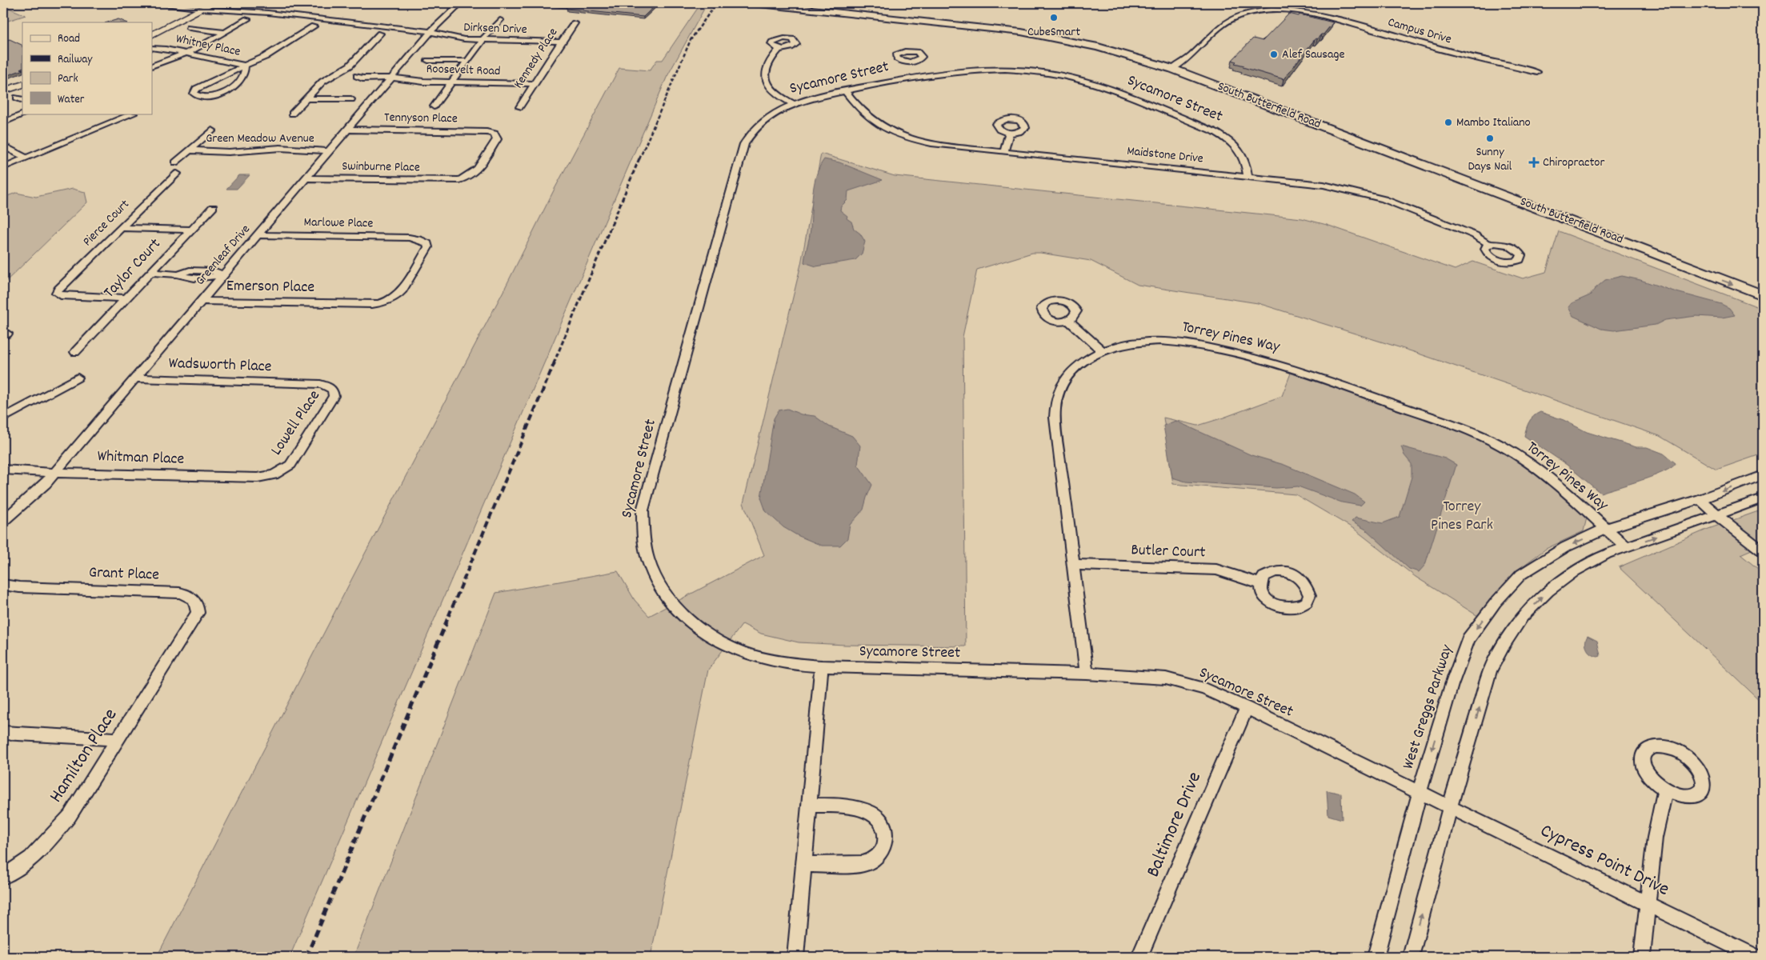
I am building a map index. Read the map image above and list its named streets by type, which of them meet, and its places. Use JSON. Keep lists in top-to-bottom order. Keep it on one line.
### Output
{"streets":{"main road":["South Butterfield Road"],"street":["Dirksen Drive","Campus Drive","Whitney Place","Kennedy Place","Roosevelt Road","Sycamore Street","Tennyson Place","Green Meadow Avenue","Maidstone Drive","Swinburne Place","Pierce Court","Marlowe Place","Greenleaf Drive","Taylor Court","Emerson Place","Torrey Pines Way","Wadsworth Place","Lowell Place","Whitman Place","Butler Court","Grant Place","West Greggs Parkway","Hamilton Place","Baltimore Drive","Cypress Point Drive"]},"crossings":[["Dirksen Drive","Kennedy Place"],["Dirksen Drive","Greenleaf Drive"],["Campus Drive","South Butterfield Road"],["Kennedy Place","Roosevelt Road"],["Roosevelt Road","Greenleaf Drive"],["Sycamore Street","Maidstone Drive"],["Sycamore Street","Torrey Pines Way"],["Sycamore Street","West Greggs Parkway"],["Sycamore Street","Baltimore Drive"],["Sycamore Street","Cypress Point Drive"],["Tennyson Place","Swinburne Place"],["Tennyson Place","Greenleaf Drive"],["Green Meadow Avenue","Greenleaf Drive"],["Swinburne Place","Greenleaf Drive"],["Pierce Court","Taylor Court"],["Marlowe Place","Greenleaf Drive"],["Marlowe Place","Emerson Place"],["Greenleaf Drive","Emerson Place"],["Greenleaf Drive","Wadsworth Place"],["Greenleaf Drive","Whitman Place"],["Torrey Pines Way","Butler Court"],["Torrey Pines Way","West Greggs Parkway"],["Wadsworth Place","Lowell Place"],["Lowell Place","Whitman Place"],["Grant Place","Hamilton Place"]],"parks":["Torrey Pines Park"],"places":{"other":["CubeSmart","Alef Sausage","Mambo Italiano","Sunny Days Nail"],"health":["Chiropractor"]},"legend":["Road","Railway","Park","Water"]}
